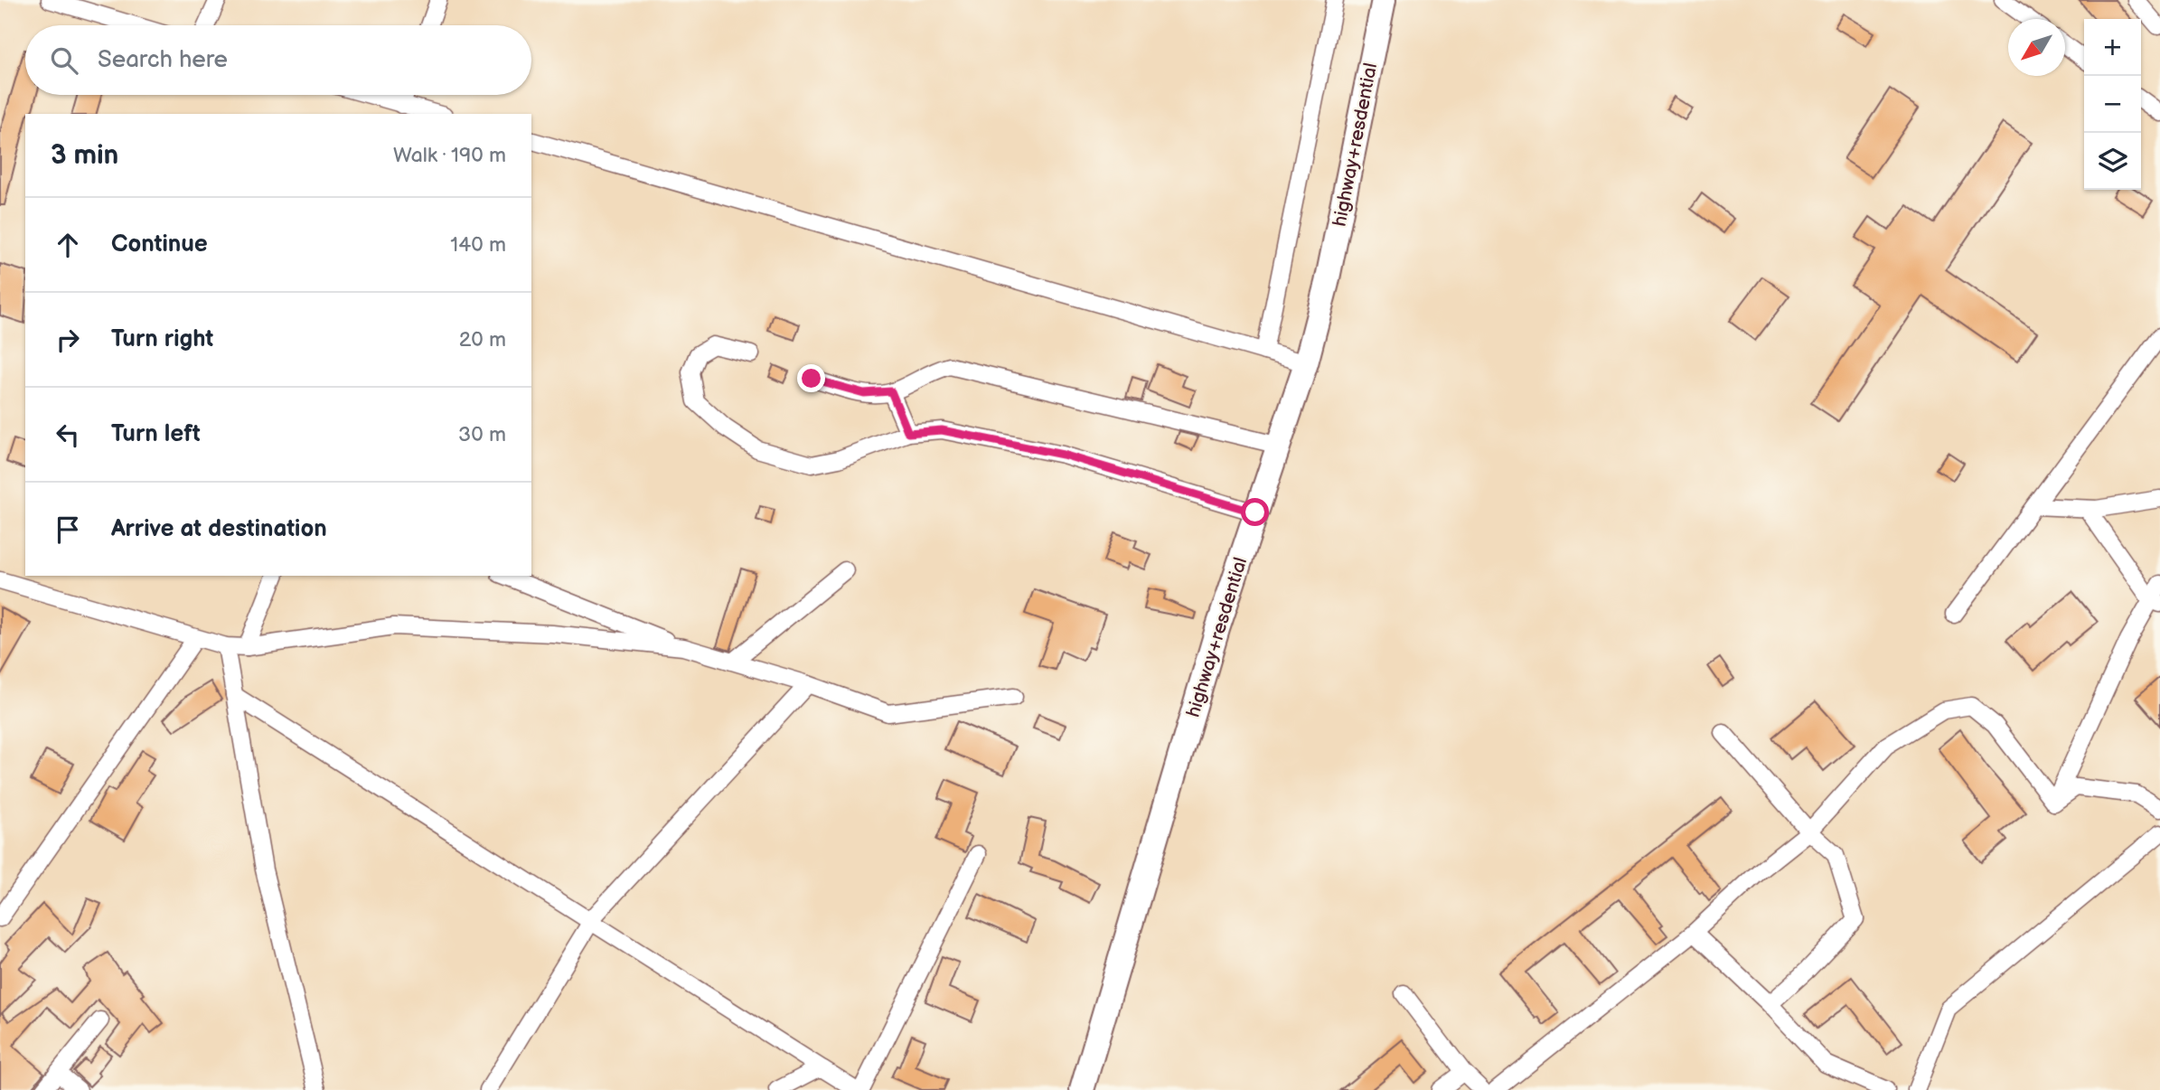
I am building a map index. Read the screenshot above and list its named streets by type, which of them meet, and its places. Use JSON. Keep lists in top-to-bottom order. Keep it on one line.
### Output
{"streets":{"highway":["highway+resdential"]},"north":"bottom left","page":{"map_buttons":["+","−"],"search":"Search here","heading":["3 min","Walk · 190 m"],"list":[["Continue","140 m"],["Turn right","20 m"],["Turn left","30 m"],"Arrive at destination"]}}
